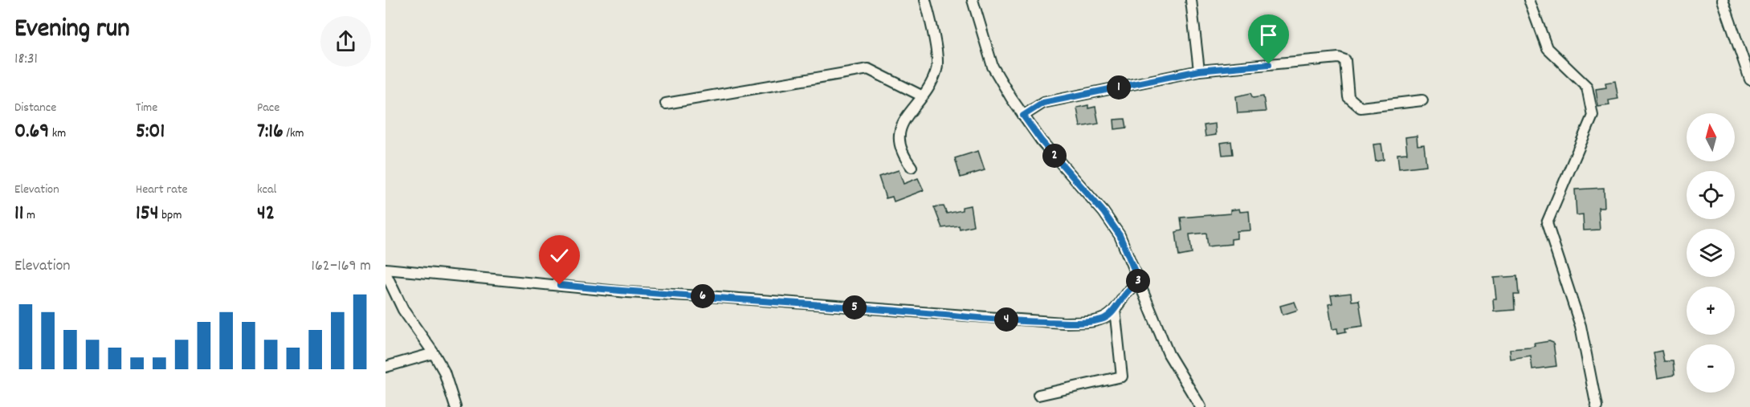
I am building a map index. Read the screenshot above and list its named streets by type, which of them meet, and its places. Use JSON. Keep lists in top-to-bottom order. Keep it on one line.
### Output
{"north":"top","page":{"heading":["Evening run","18:31"],"pins":["1","2","3","6","5","4"],"stats":[["Distance","0.69 km"],["Time","5:01"],["Pace","7:16 /km"],["Elevation","11 m"],["Heart rate","154 bpm"],["kcal","42"]],"map_buttons":["+","−"],"chart":["Elevation","162–169 m"]}}
